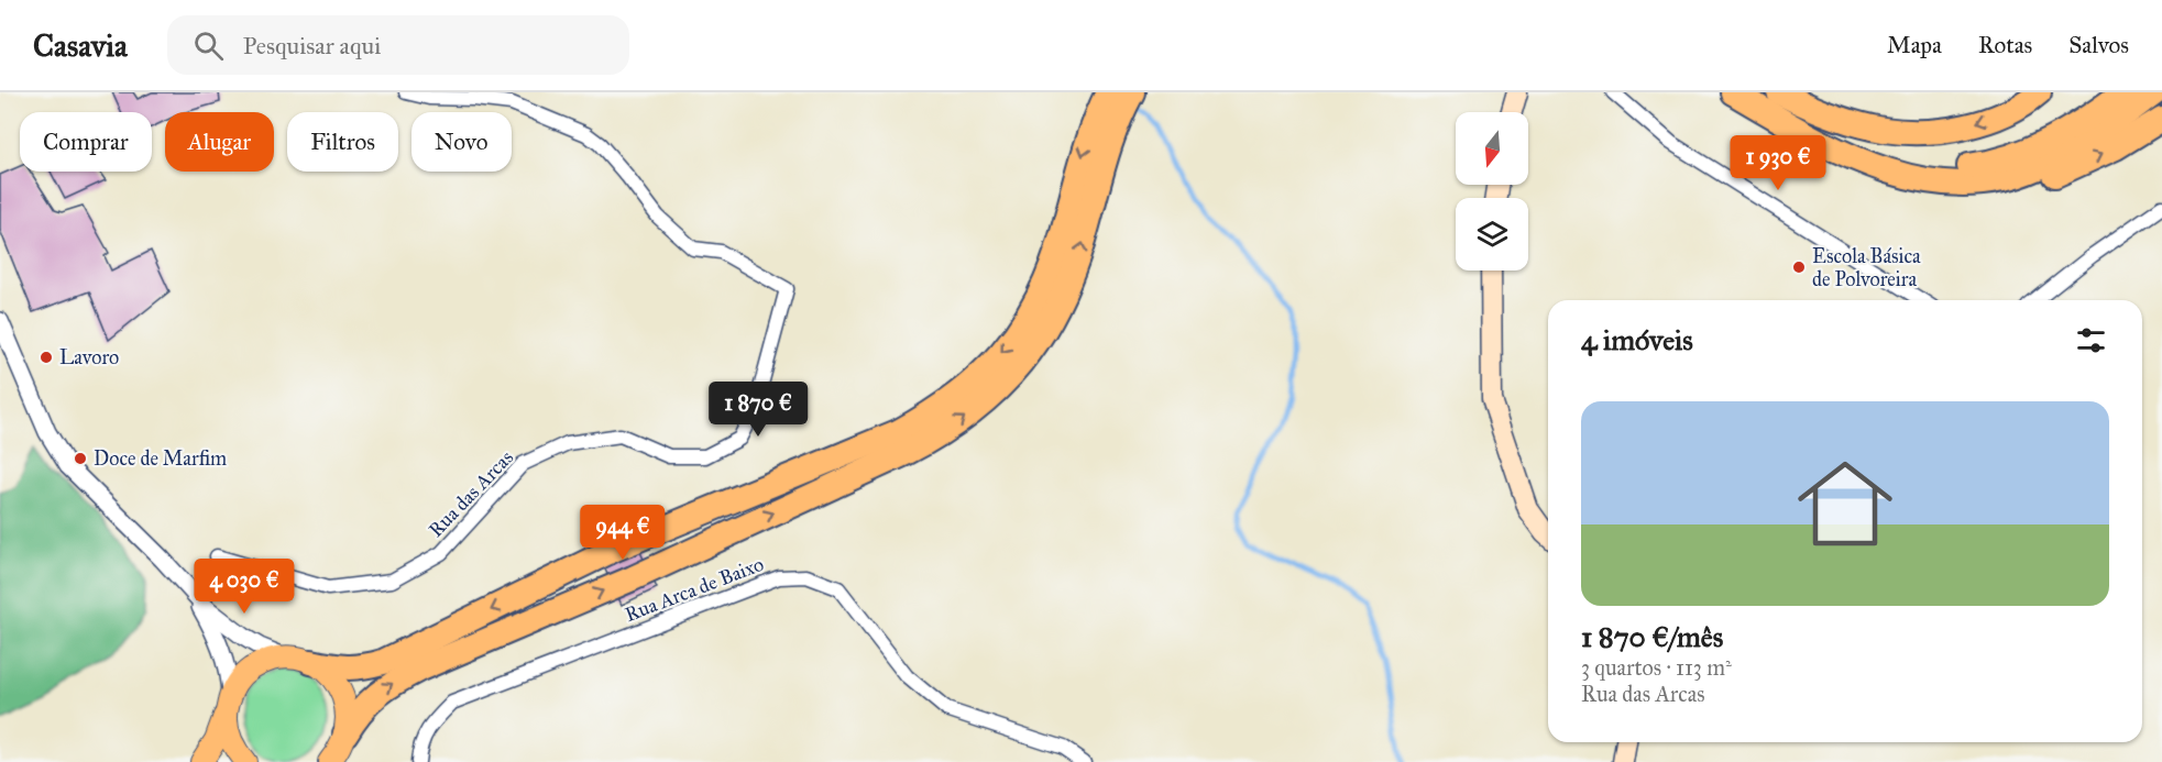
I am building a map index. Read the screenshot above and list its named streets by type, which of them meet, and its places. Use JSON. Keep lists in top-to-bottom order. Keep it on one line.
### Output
{"streets":{"street":["Rua das Arcas","Rua Arca de Baixo"]},"places":["Escola Básica de Polvoreira","Lavoro","Doce de Marfim"],"north":"bottom","page":{"header":"Casavia","search":"Pesquisar aqui","nav":["Mapa","Rotas","Salvos"],"chip":["Comprar","Alugar","Filtros","Novo"],"price":["1 930 €","1 870 €","944 €","4 030 €"],"heading":"4 imóveis","list":[{"name":"1 870 €/mês","note":"3 quartos · 113 m² · Rua das Arcas"}]}}
